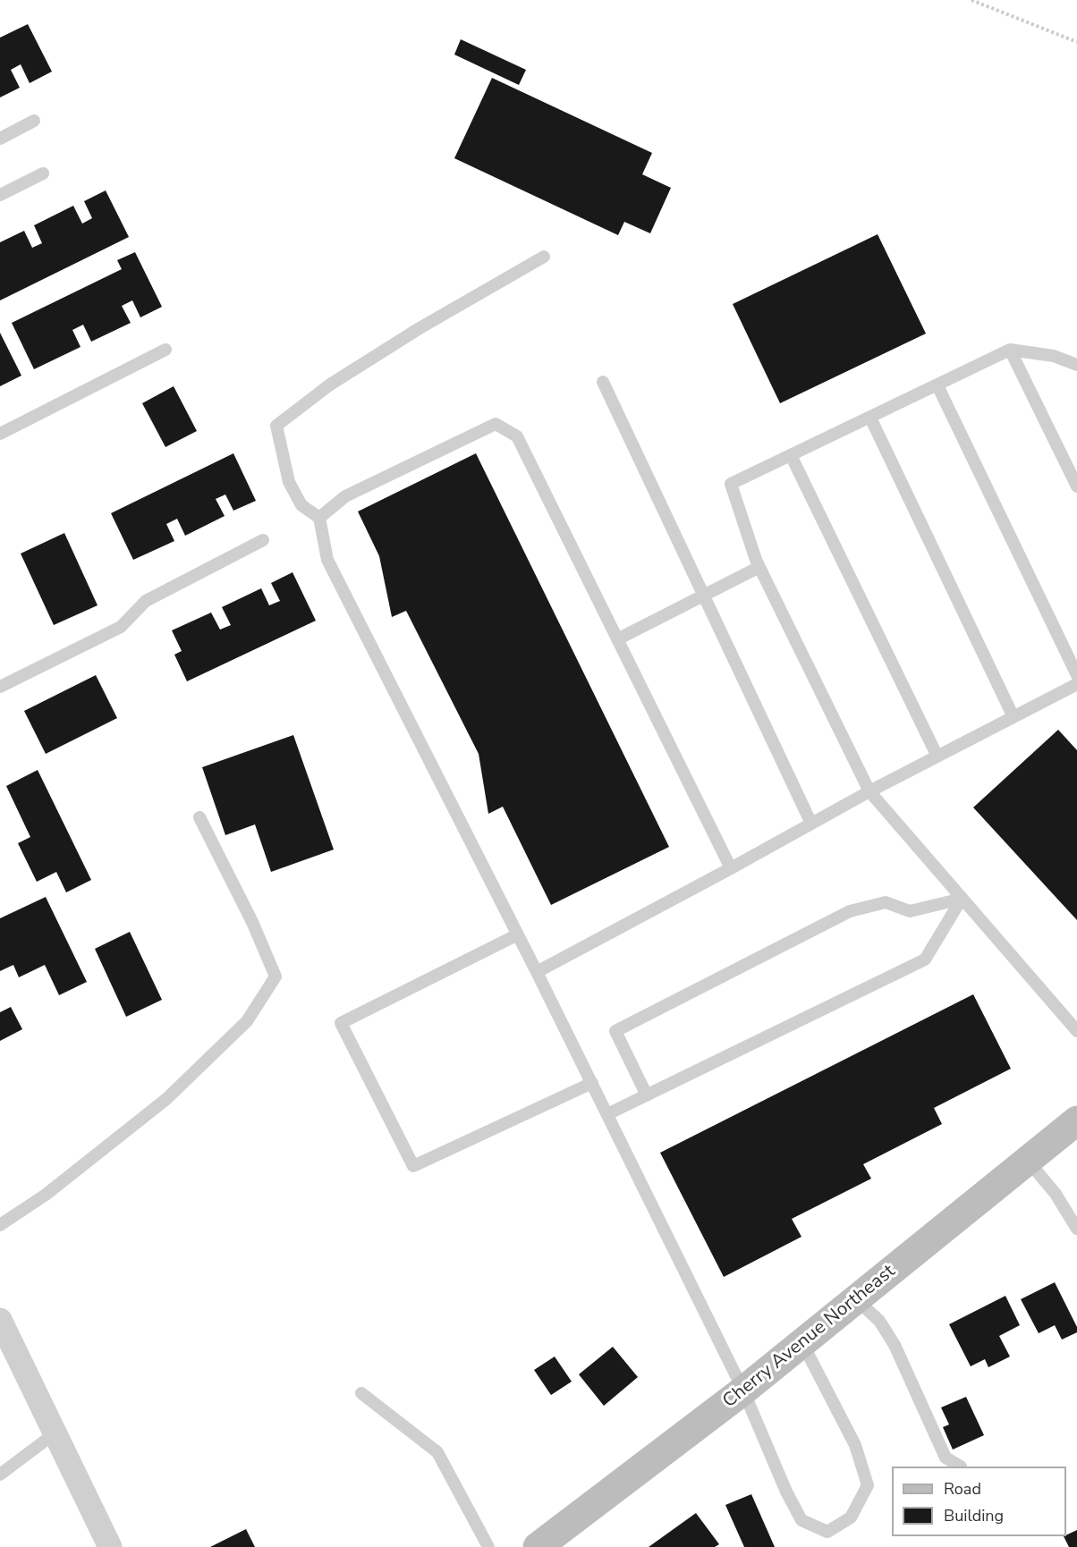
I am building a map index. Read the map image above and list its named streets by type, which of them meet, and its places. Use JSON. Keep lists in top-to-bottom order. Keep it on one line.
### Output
{"streets":{"main road":["Cherry Avenue Northeast"]},"legend":["Road","Building"]}
